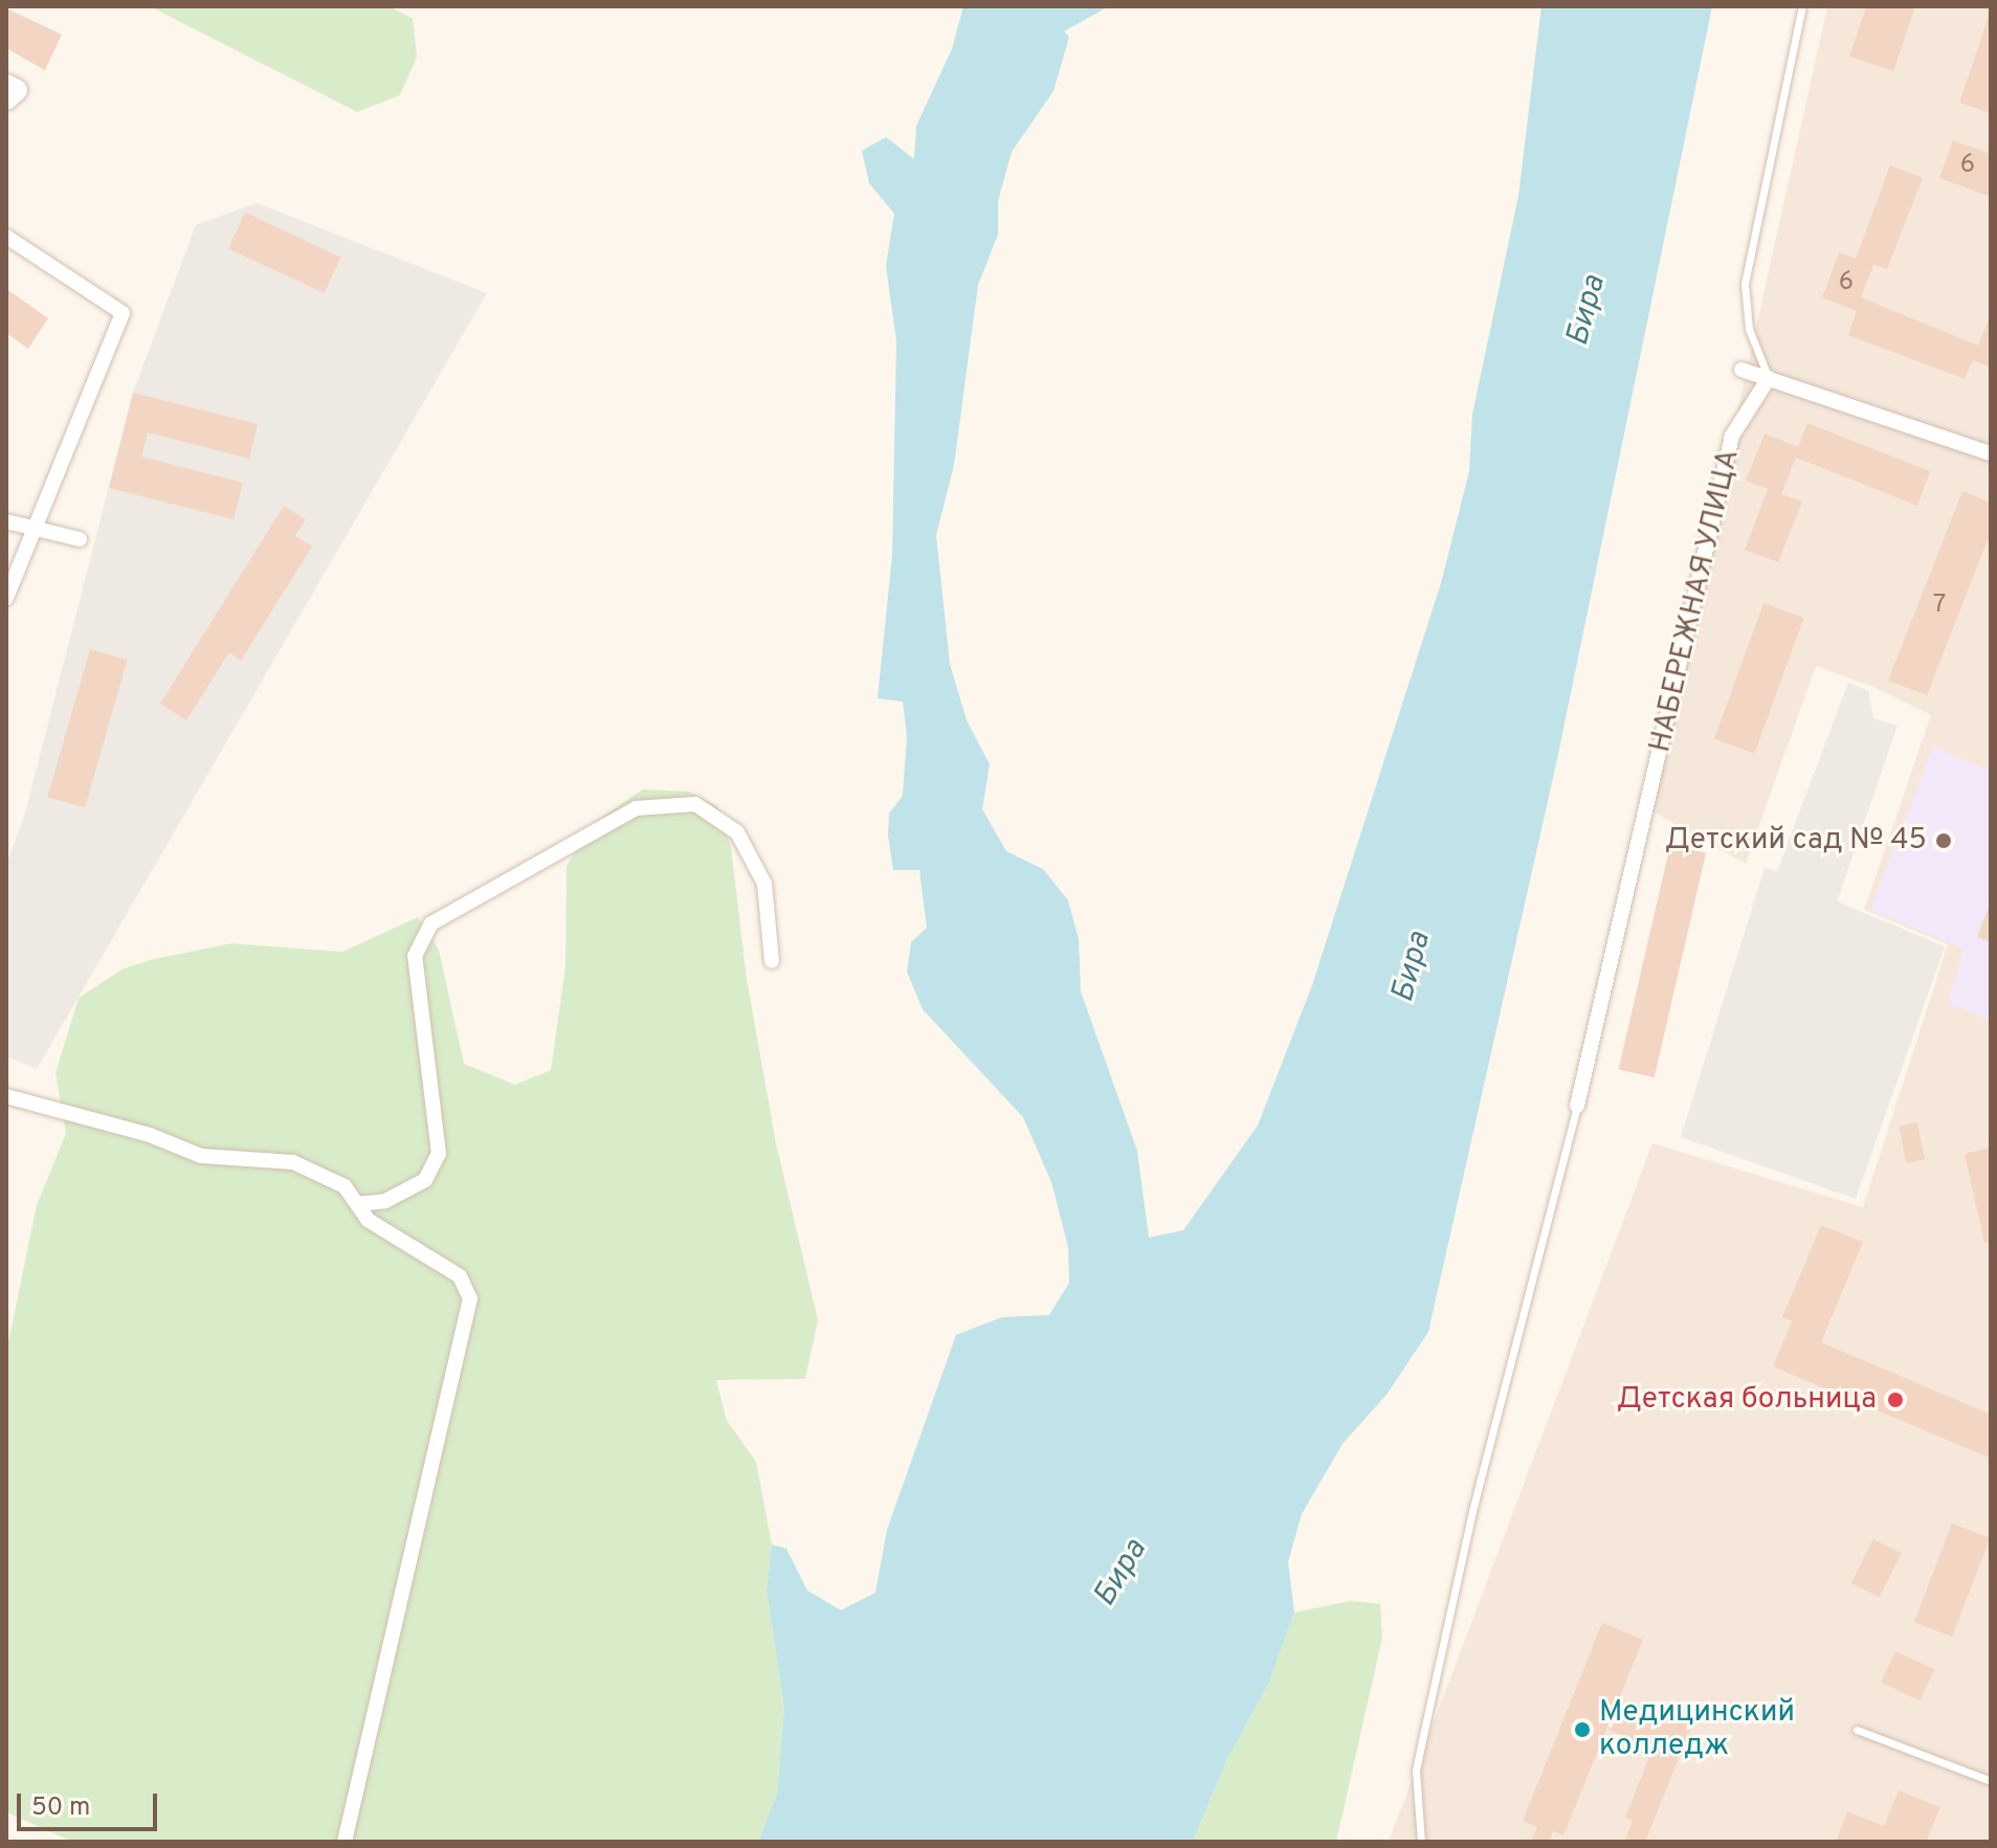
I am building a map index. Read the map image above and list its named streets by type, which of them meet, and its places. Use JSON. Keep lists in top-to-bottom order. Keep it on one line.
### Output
{"streets":{"street":["НАБЕРЕЖНАЯ УЛИЦА"]},"water":["Бира"],"places":["Детский сад № 45","Детская больница","Медицинский колледж"],"house_numbers":["6","6","7"],"scale_bar":"50 m"}
